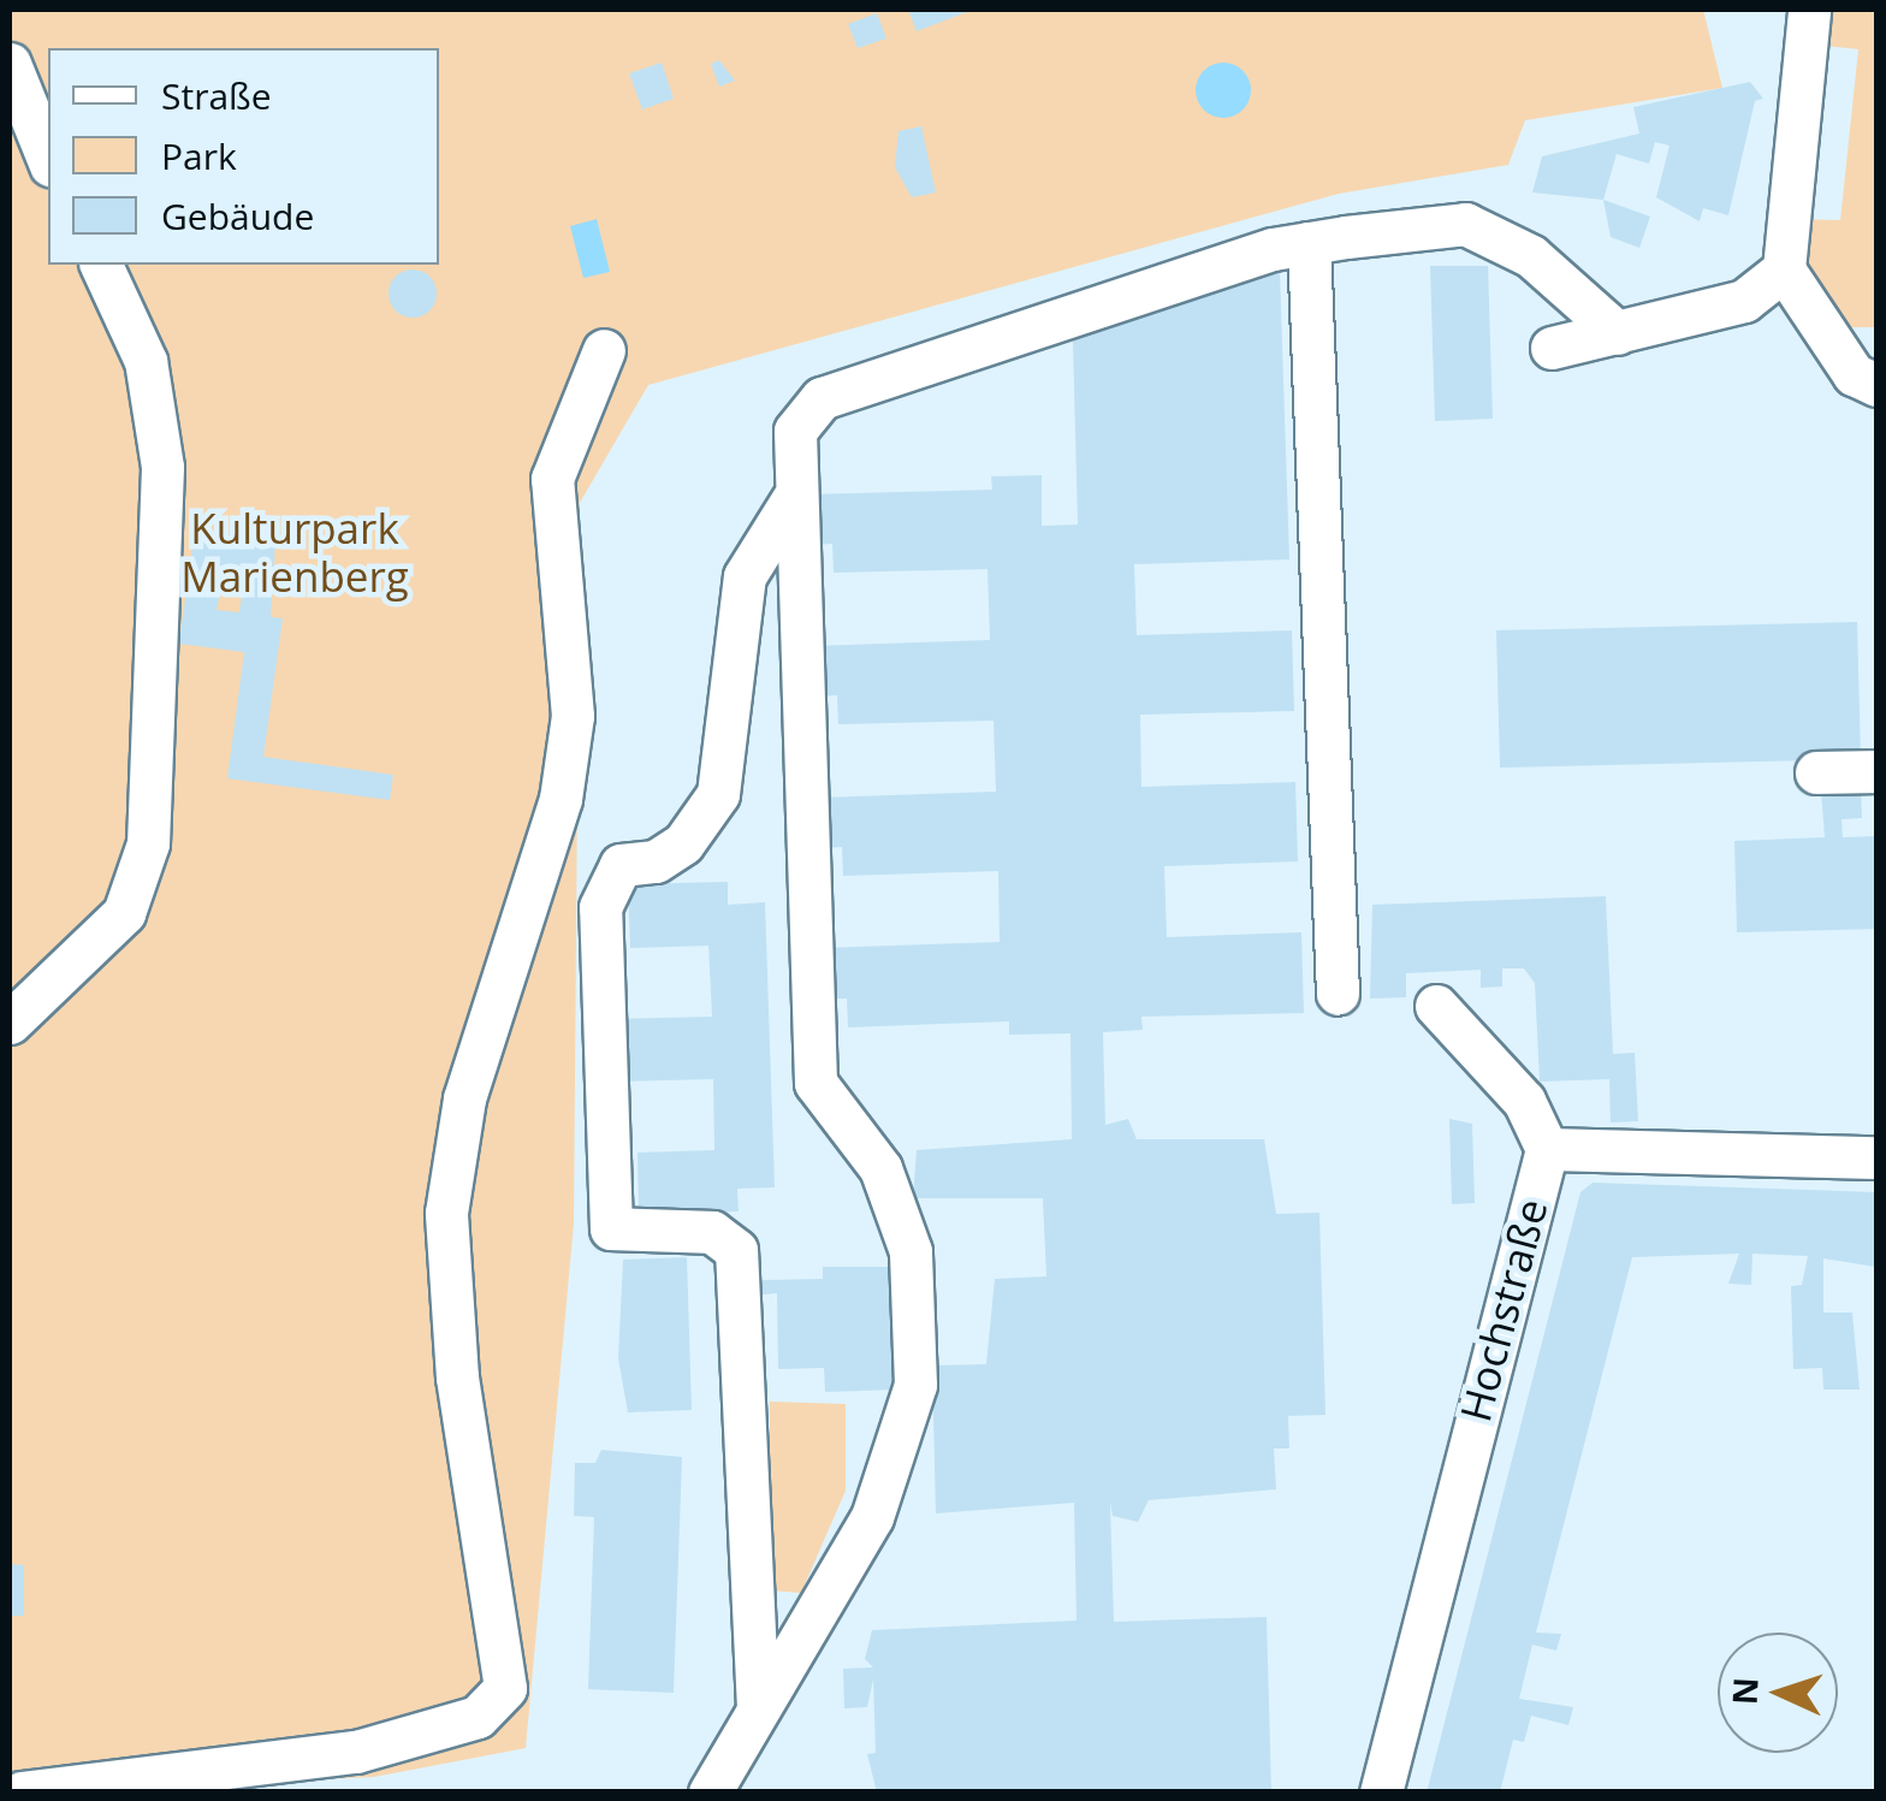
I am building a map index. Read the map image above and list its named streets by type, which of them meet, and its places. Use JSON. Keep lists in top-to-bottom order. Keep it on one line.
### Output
{"streets":{"street":["Hochstraße"]},"parks":["Kulturpark Marienberg"],"legend":["Straße","Park","Gebäude"],"north":"left"}
